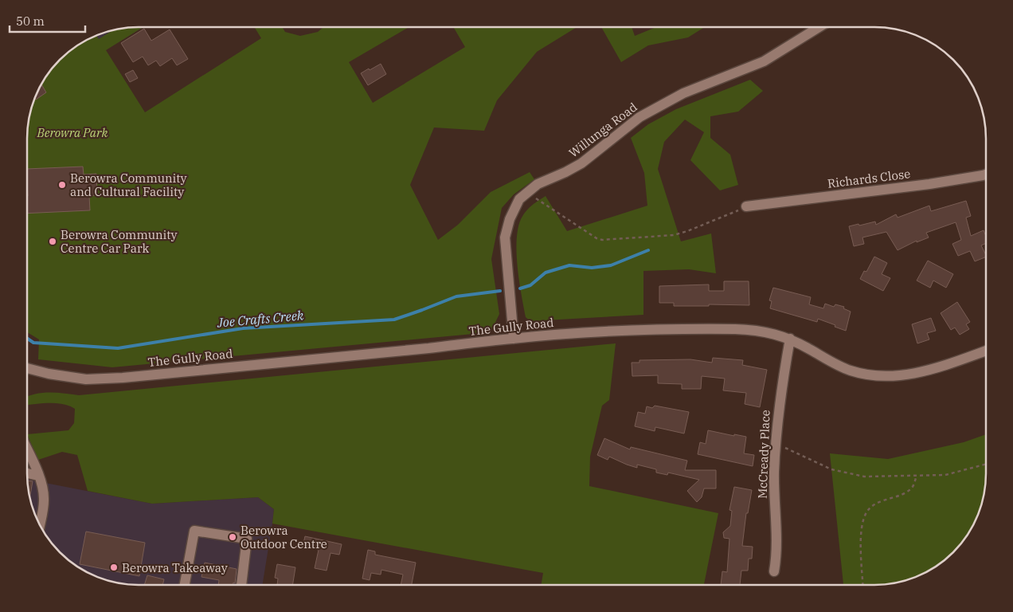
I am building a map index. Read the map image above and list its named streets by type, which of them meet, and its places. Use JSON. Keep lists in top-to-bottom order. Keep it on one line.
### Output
{"streets":{"street":["Willunga Road","Richards Close","The Gully Road","McCready Place"]},"crossings":[["Willunga Road","The Gully Road"],["The Gully Road","McCready Place"]],"water":["Joe Crafts Creek"],"parks":["Berowra Park"],"places":["Berowra Community and Cultural Facility","Berowra Community Centre Car Park","Berowra Outdoor Centre","Berowra Takeaway"],"scale_bar":"50 m"}
